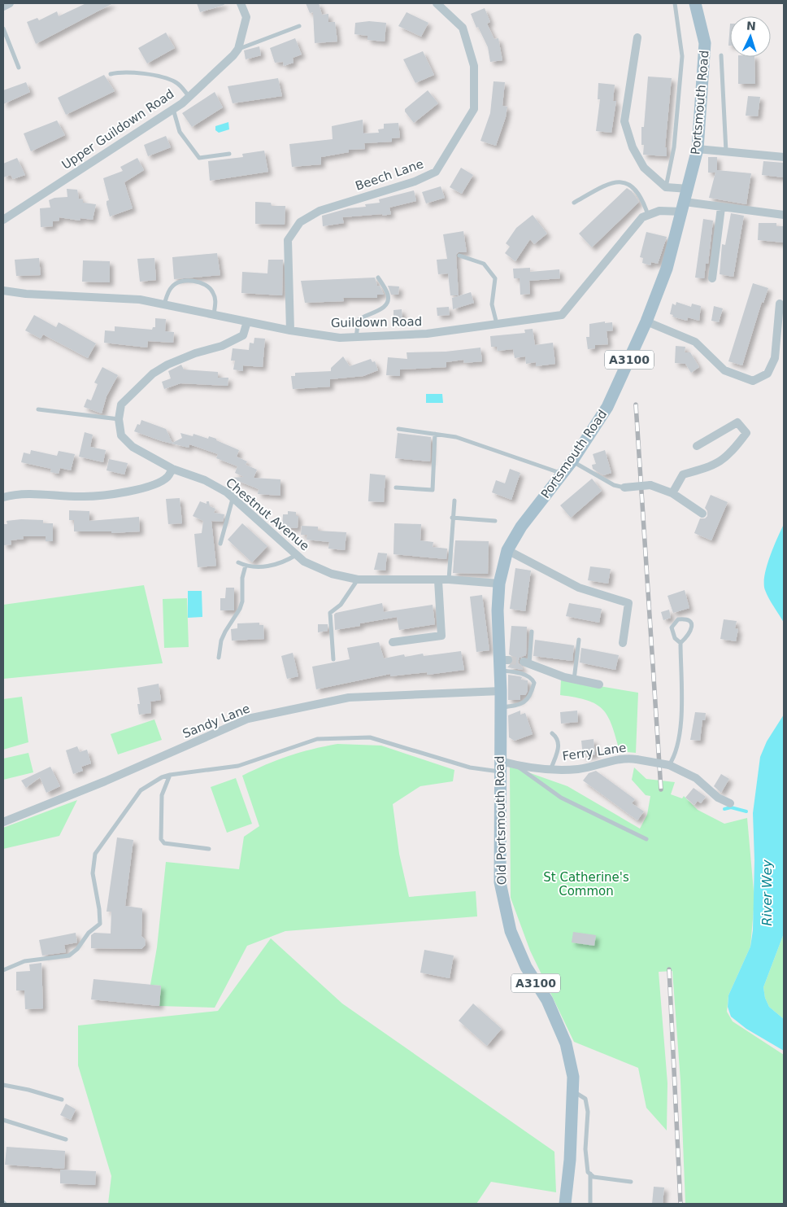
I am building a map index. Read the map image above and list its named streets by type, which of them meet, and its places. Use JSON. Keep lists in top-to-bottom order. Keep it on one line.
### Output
{"streets":{"main road":["Portsmouth Road","A3100","Old Portsmouth Road"],"street":["Upper Guildown Road","Beech Lane","Guildown Road","Chestnut Avenue","Sandy Lane","Ferry Lane"]},"crossings":[["Portsmouth Road","Guildown Road"],["Portsmouth Road","Chestnut Avenue"],["Portsmouth Road","Sandy Lane"],["Portsmouth Road","Old Portsmouth Road"],["Beech Lane","Guildown Road"],["Sandy Lane","Old Portsmouth Road"],["Ferry Lane","Old Portsmouth Road"]],"water":["River Wey"],"parks":["St Catherine's Common"],"north":"top"}
